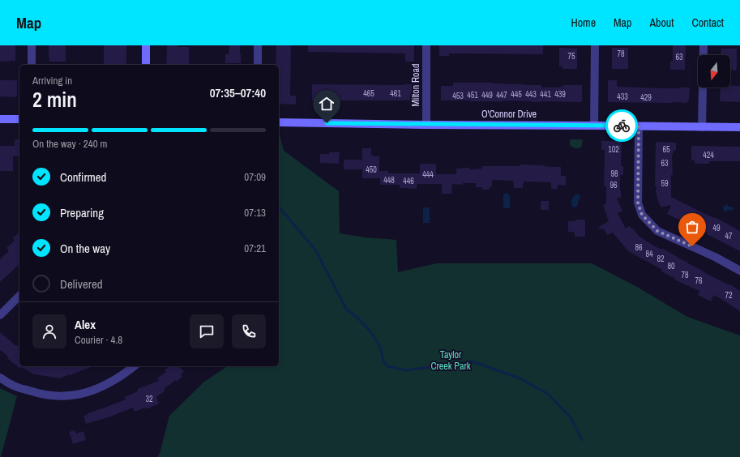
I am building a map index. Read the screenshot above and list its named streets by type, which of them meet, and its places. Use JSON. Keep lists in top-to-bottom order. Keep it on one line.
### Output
{"streets":{"main road":["O'Connor Drive"],"street":["Milton Road"]},"crossings":[["Milton Road","O'Connor Drive"]],"parks":["Taylor Creek Park"],"house_numbers":["78","75","63","465","461","445","443","441","439","451","449","447","453","433","429","102","65","424","63","450","98","444","448","446","59","96","49","47","86","84","82","80","78","76","72","32"],"north":"bottom","page":{"header":"Map","nav":["Home","Map","About","Contact"],"heading":["2 min","Arriving in","07:35–07:40"],"panel":["Alex","Courier · 4.8"],"bar":"On the way · 240 m","list":[["Confirmed","07:09"],["Preparing","07:13"],["On the way","07:21"],"Delivered"]}}
